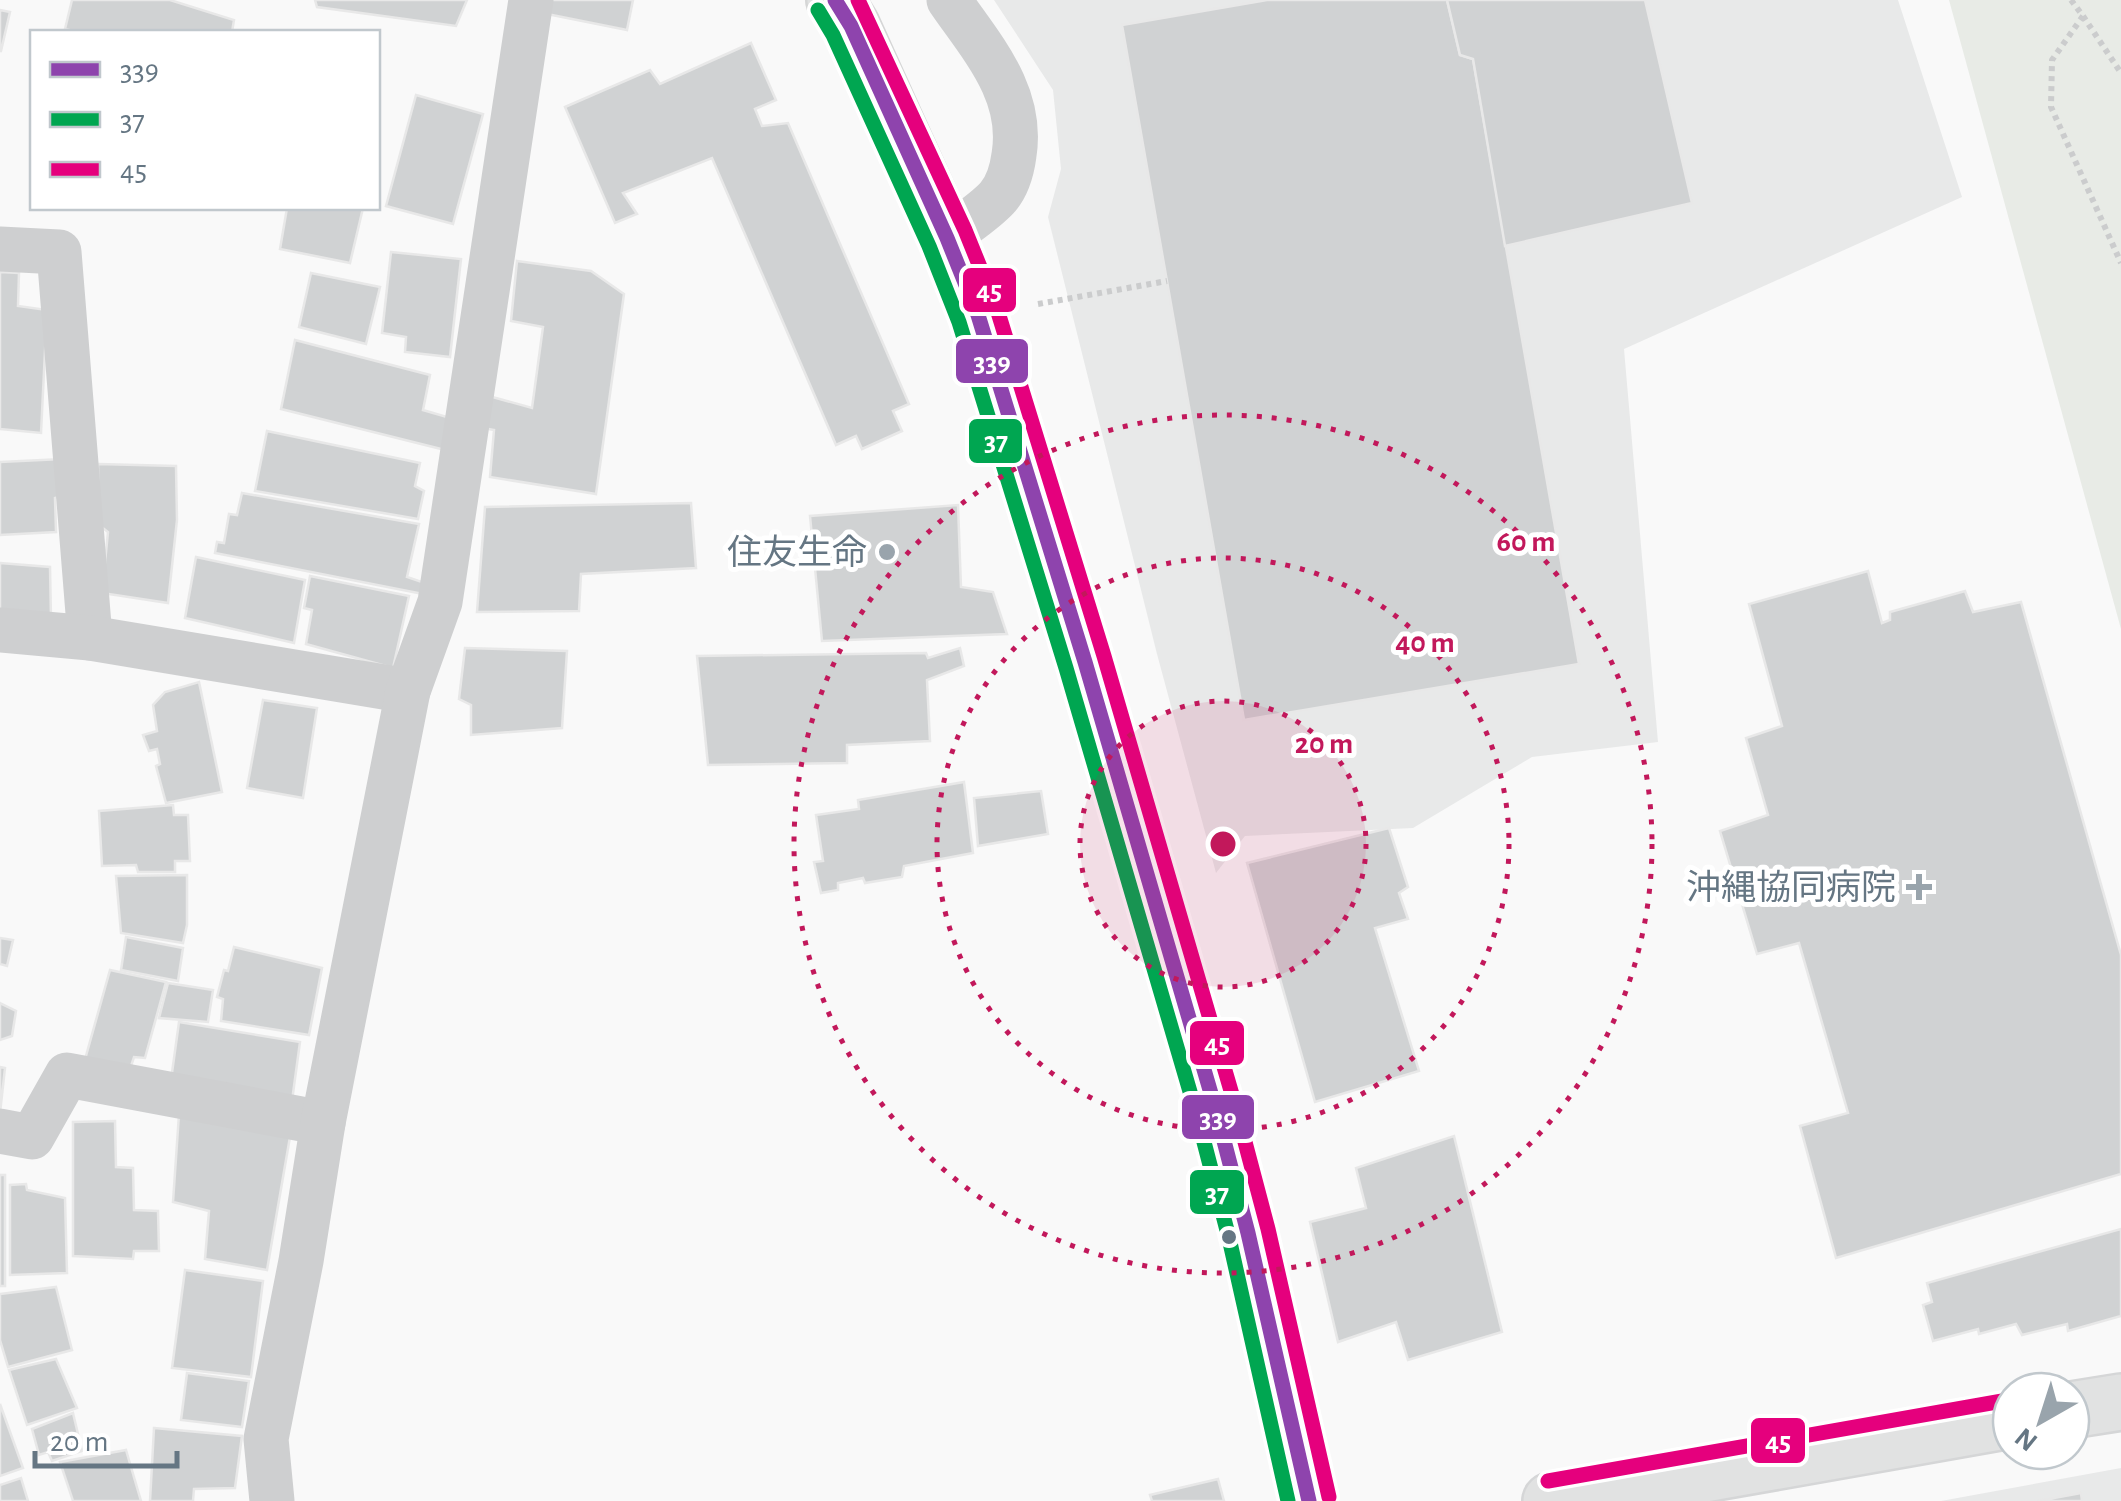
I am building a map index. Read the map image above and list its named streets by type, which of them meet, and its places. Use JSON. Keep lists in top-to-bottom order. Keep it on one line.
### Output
{"places":{"other":["住友生命"],"health":["沖縄協同病院"]},"lines":["transit line 339","transit line 45","transit line 37"],"legend":["339","37","45"],"scale_bar":"20 m","north":"bottom left","rings":["60 m","40 m","20 m"]}
